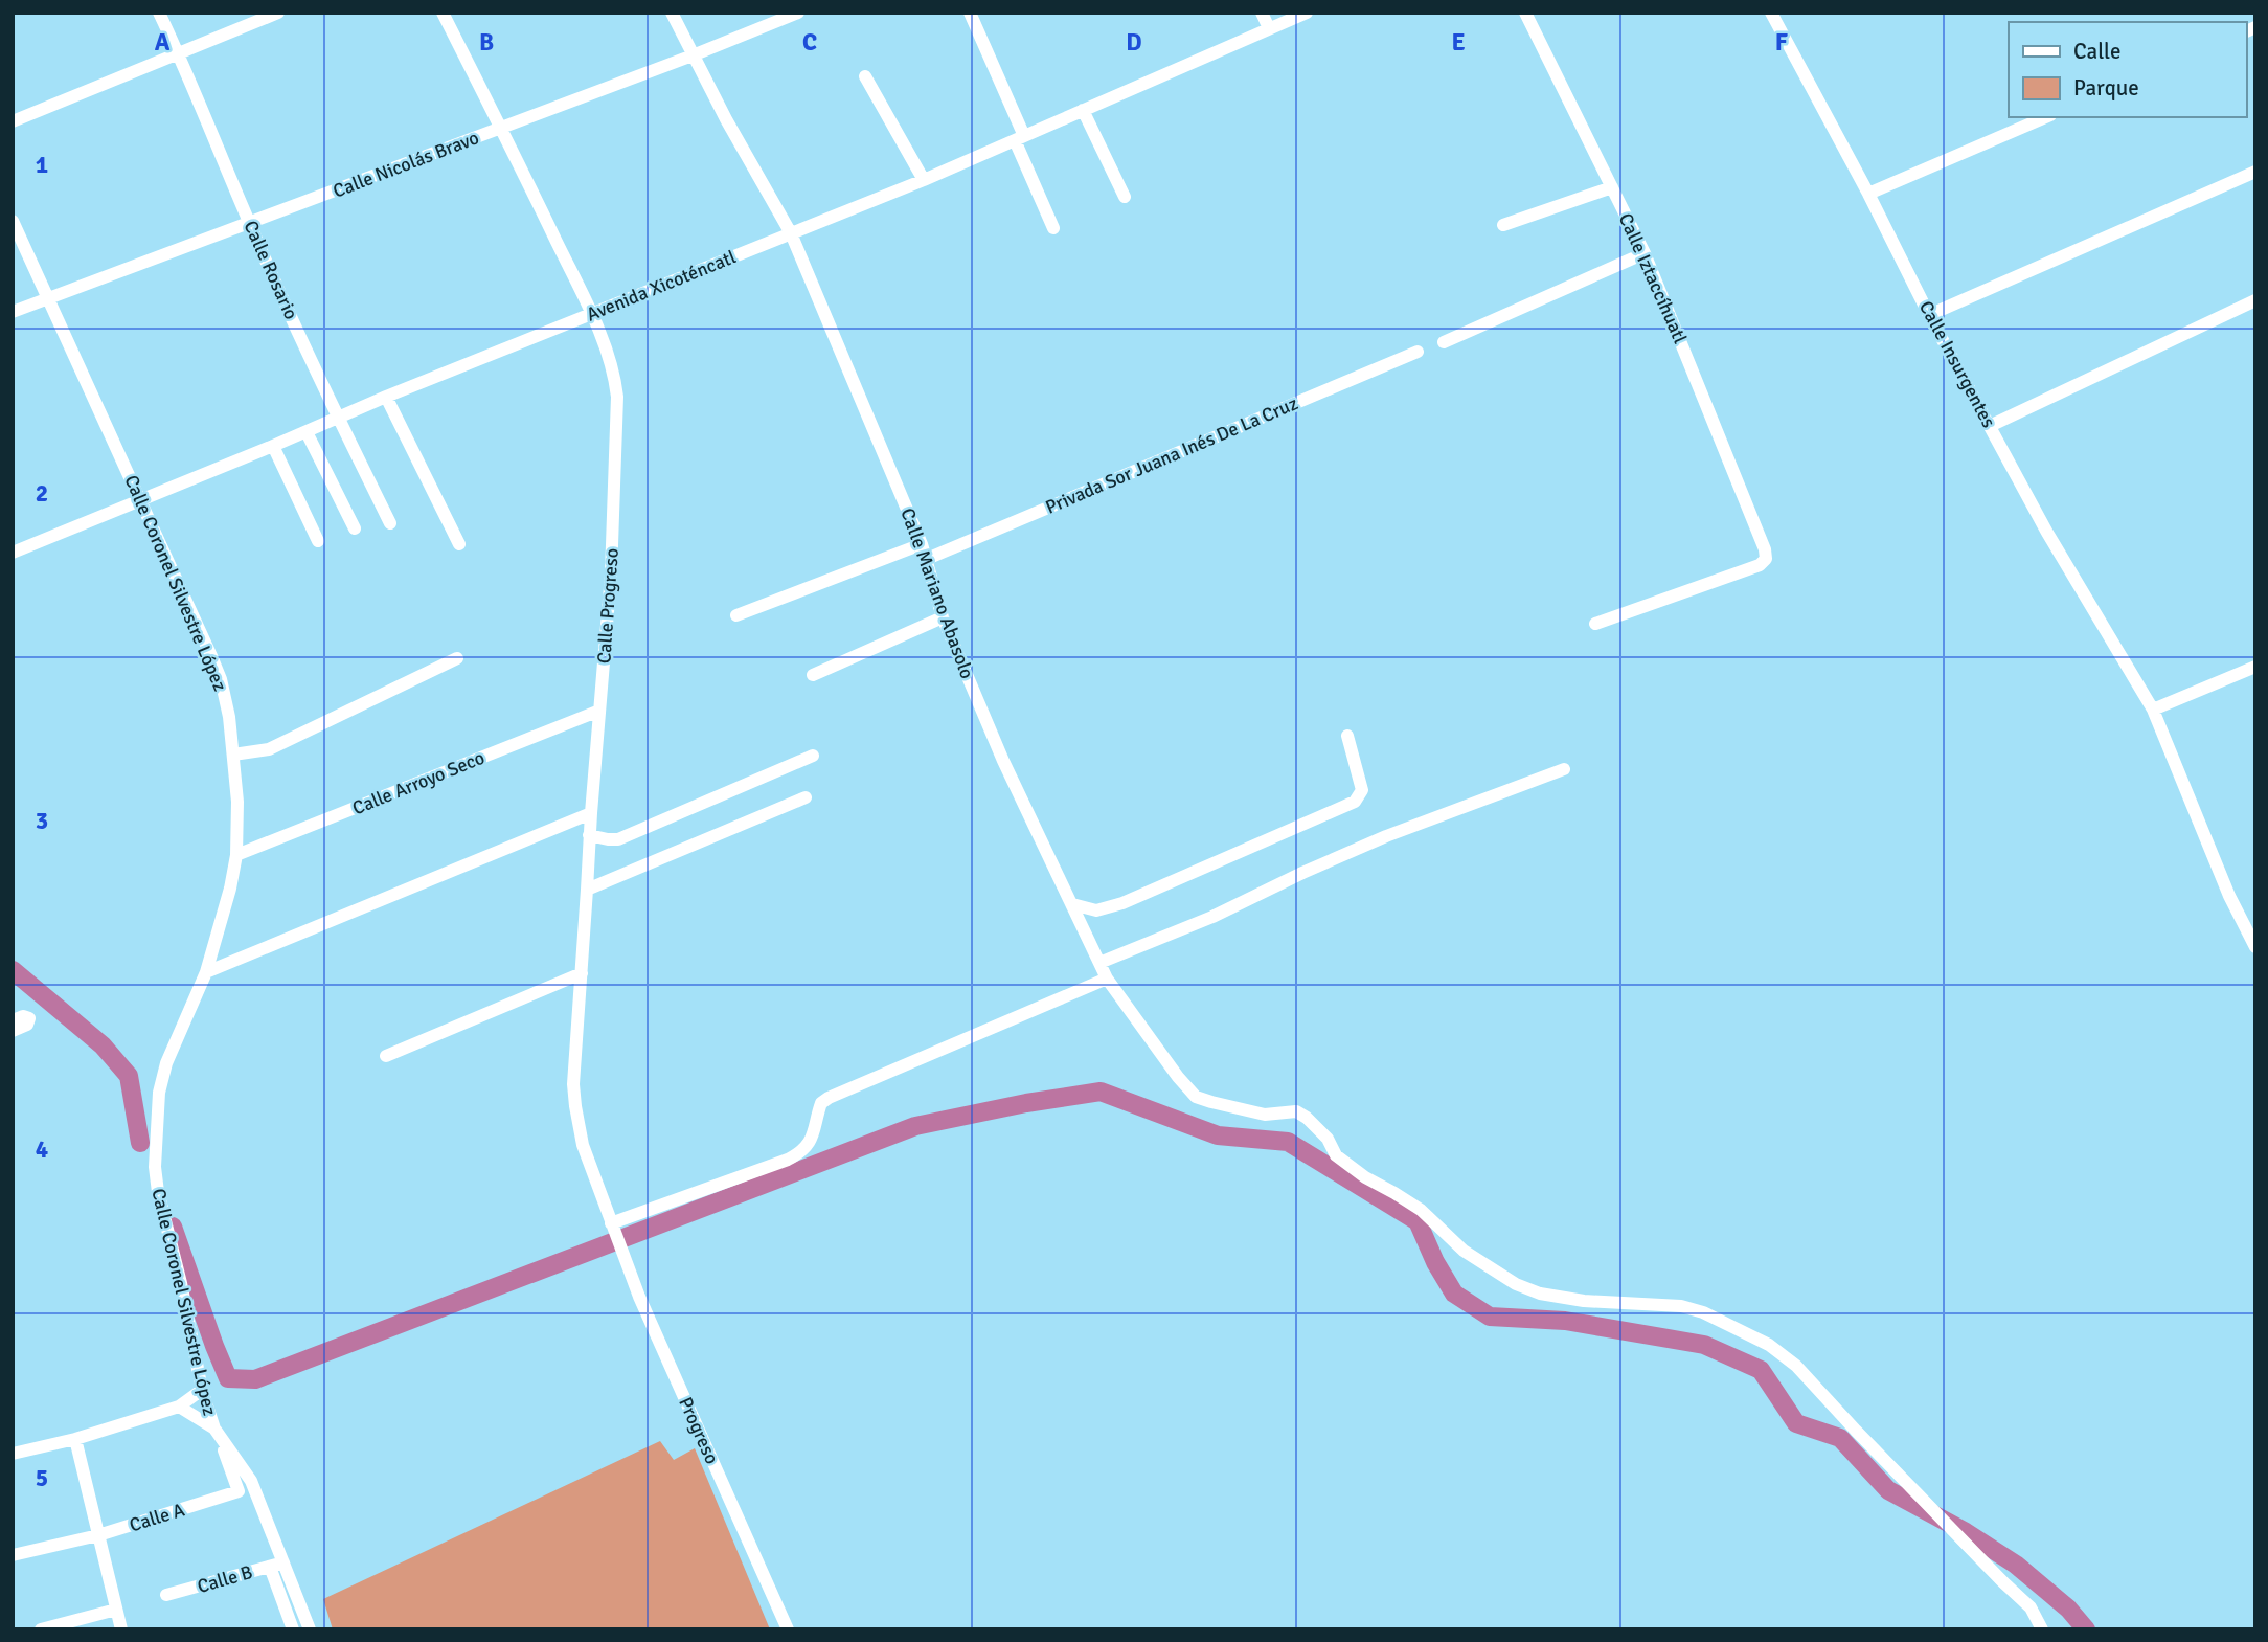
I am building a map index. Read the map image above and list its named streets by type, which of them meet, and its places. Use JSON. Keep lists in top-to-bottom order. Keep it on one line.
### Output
{"streets":{"street":["Calle Nicolás Bravo","Calle Rosario","Calle Iztaccíhuatl","Avenida Xicoténcatl","Calle Insurgentes","Privada Sor Juana Inés De La Cruz","Calle Coronel Silvestre López","Calle Mariano Abasolo","Calle Progreso","Calle Arroyo Seco","Progreso","Calle A","Calle B"]},"crossings":[["Calle Nicolás Bravo","Calle Rosario"],["Calle Nicolás Bravo","Calle Coronel Silvestre López"],["Calle Nicolás Bravo","Calle Mariano Abasolo"],["Calle Nicolás Bravo","Calle Progreso"],["Calle Rosario","Avenida Xicoténcatl"],["Avenida Xicoténcatl","Calle Coronel Silvestre López"],["Avenida Xicoténcatl","Calle Mariano Abasolo"],["Avenida Xicoténcatl","Calle Progreso"],["Privada Sor Juana Inés De La Cruz","Calle Mariano Abasolo"],["Calle Coronel Silvestre López","Calle Arroyo Seco"],["Calle Coronel Silvestre López","Calle A"],["Calle Coronel Silvestre López","Calle B"],["Calle Progreso","Calle Arroyo Seco"],["Calle Progreso","Progreso"]],"legend":["Calle","Parque"],"grid":{"columns":["A","B","C","D","E","F"],"rows":["1","2","3","4","5"]}}
